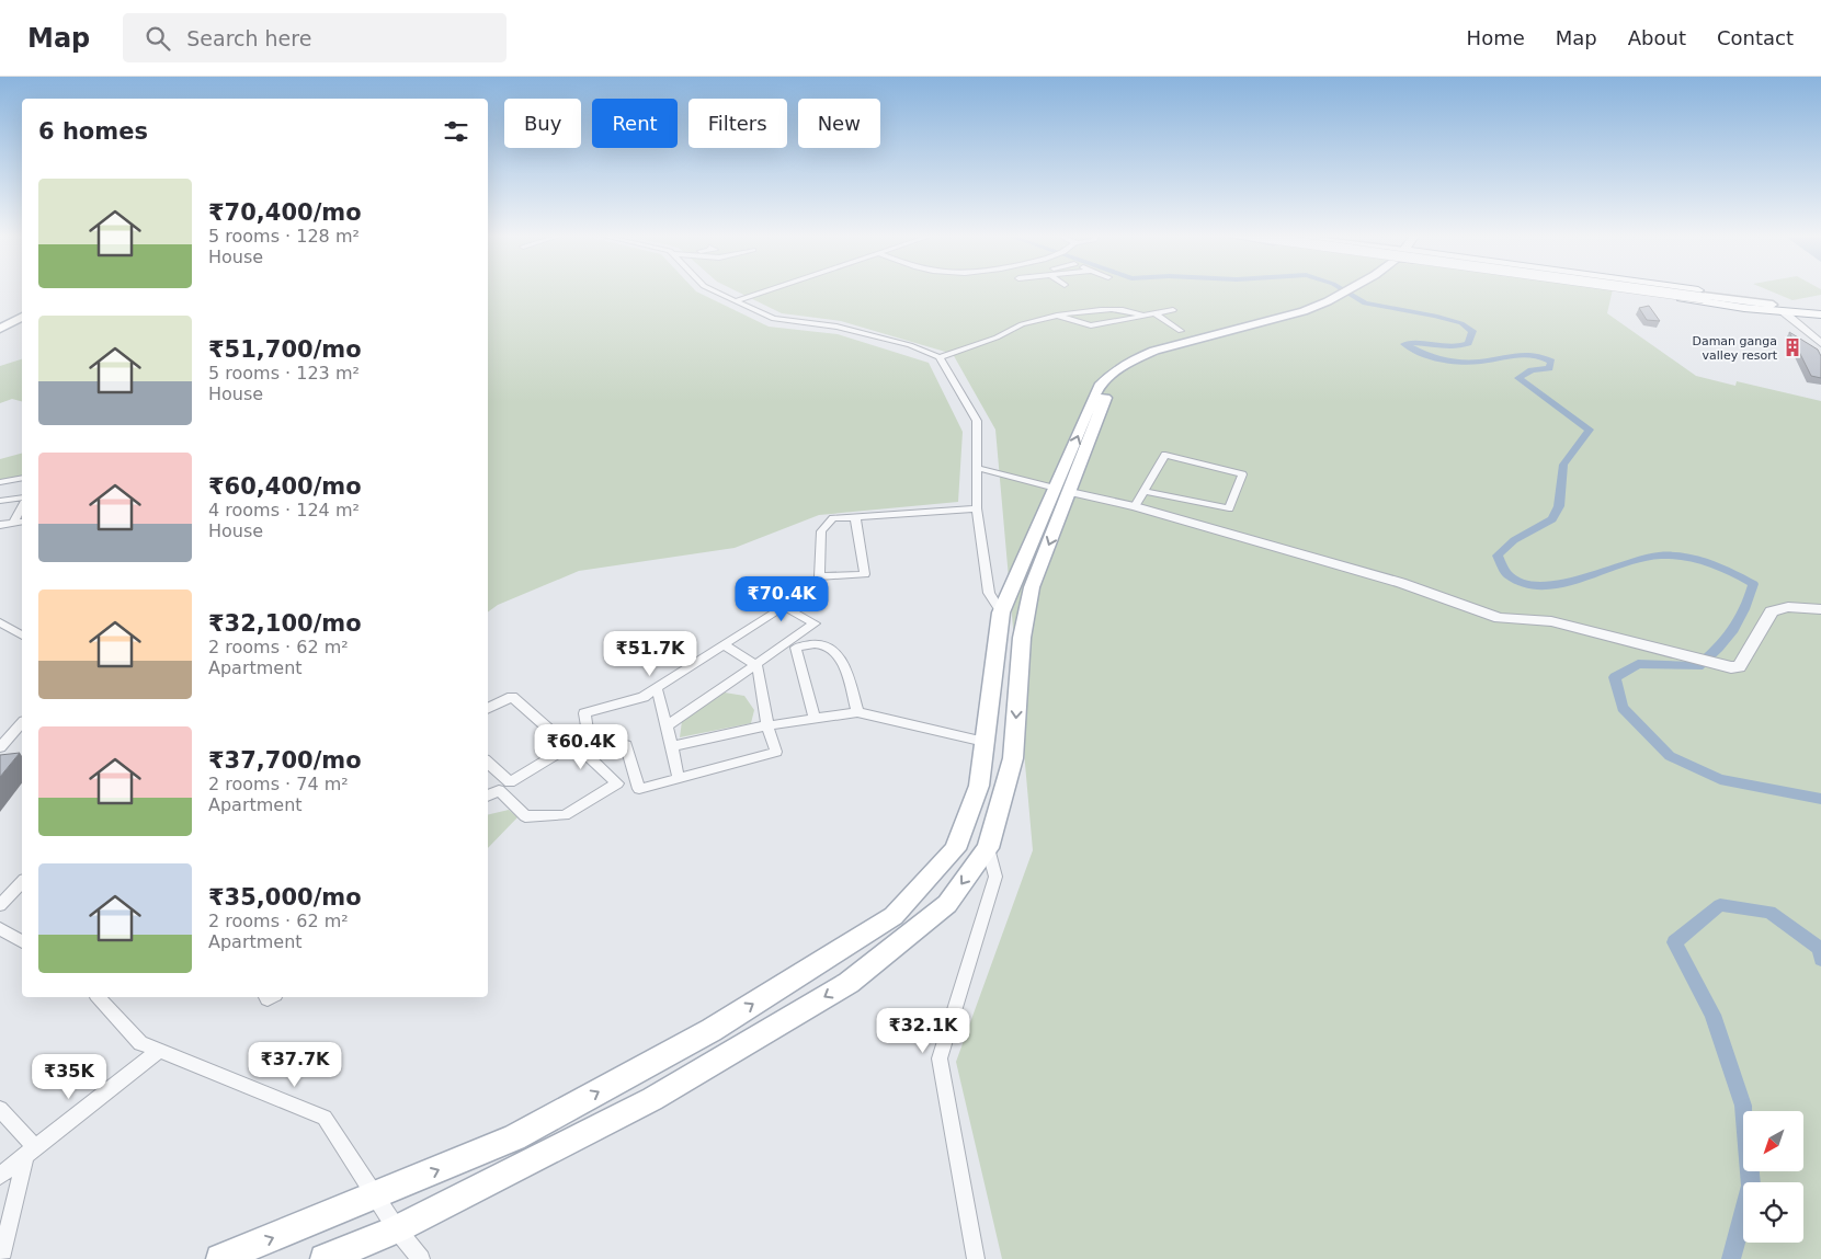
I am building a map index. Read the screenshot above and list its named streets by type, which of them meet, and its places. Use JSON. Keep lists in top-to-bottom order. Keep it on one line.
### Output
{"places":{"building":["Daman ganga valley resort"]},"north":"bottom left","page":{"header":"Map","search":"Search here","nav":["Home","Map","About","Contact"],"chip":["Buy","Rent","Filters","New"],"heading":"6 homes","list":[{"name":"₹70,400/mo","note":"5 rooms · 128 m² · House"},{"name":"₹51,700/mo","note":"5 rooms · 123 m² · House"},{"name":"₹60,400/mo","note":"4 rooms · 124 m² · House"},{"name":"₹32,100/mo","note":"2 rooms · 62 m² · Apartment"},{"name":"₹37,700/mo","note":"2 rooms · 74 m² · Apartment"},{"name":"₹35,000/mo","note":"2 rooms · 62 m² · Apartment"}],"price":["₹70.4K","₹51.7K","₹60.4K","₹32.1K","₹37.7K","₹35K"]}}
